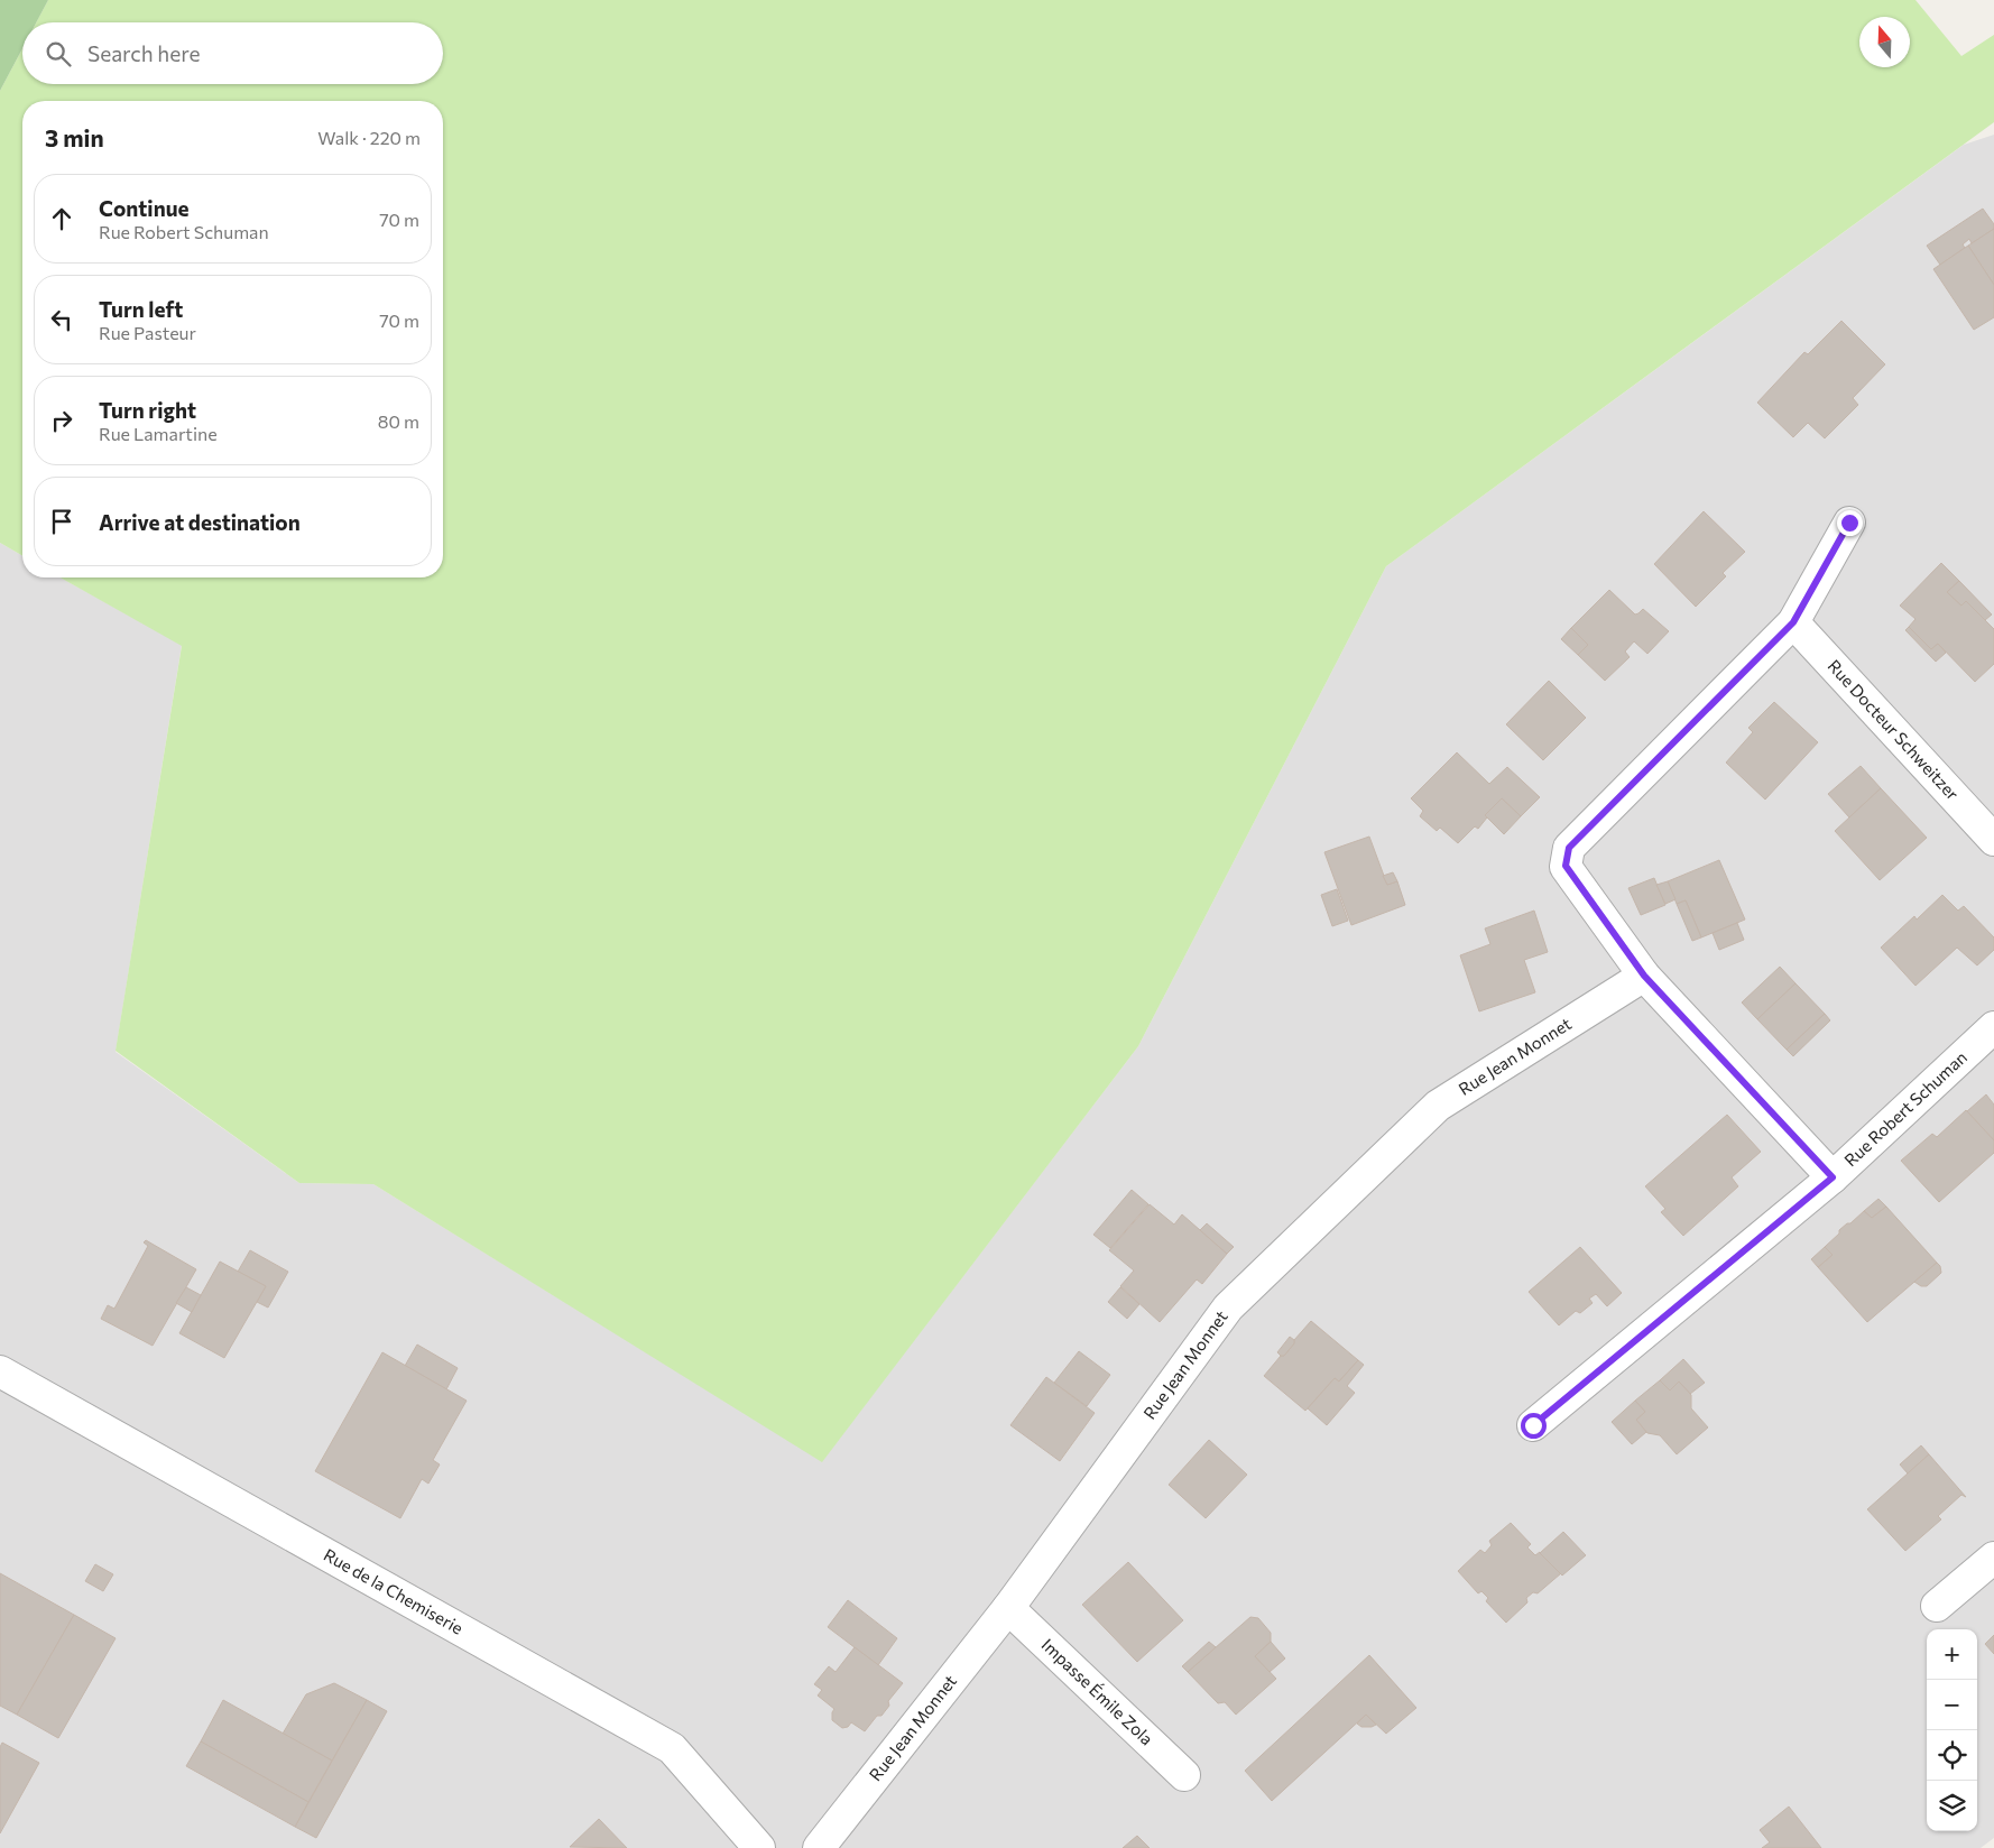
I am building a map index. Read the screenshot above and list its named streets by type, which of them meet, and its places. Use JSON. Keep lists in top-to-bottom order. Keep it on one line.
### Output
{"streets":{"street":["Rue Docteur Schweitzer","Rue Jean Monnet","Rue Robert Schuman","Rue de la Chemiserie","Impasse Émile Zola"]},"crossings":[["Rue Jean Monnet","Impasse Émile Zola"]],"north":"top","page":{"search":"Search here","heading":["3 min","Walk · 220 m"],"list":[["Continue","Rue Robert Schuman","70 m"],["Turn left","Rue Pasteur","70 m"],["Turn right","Rue Lamartine","80 m"],"Arrive at destination"],"map_buttons":["+","−"]}}
